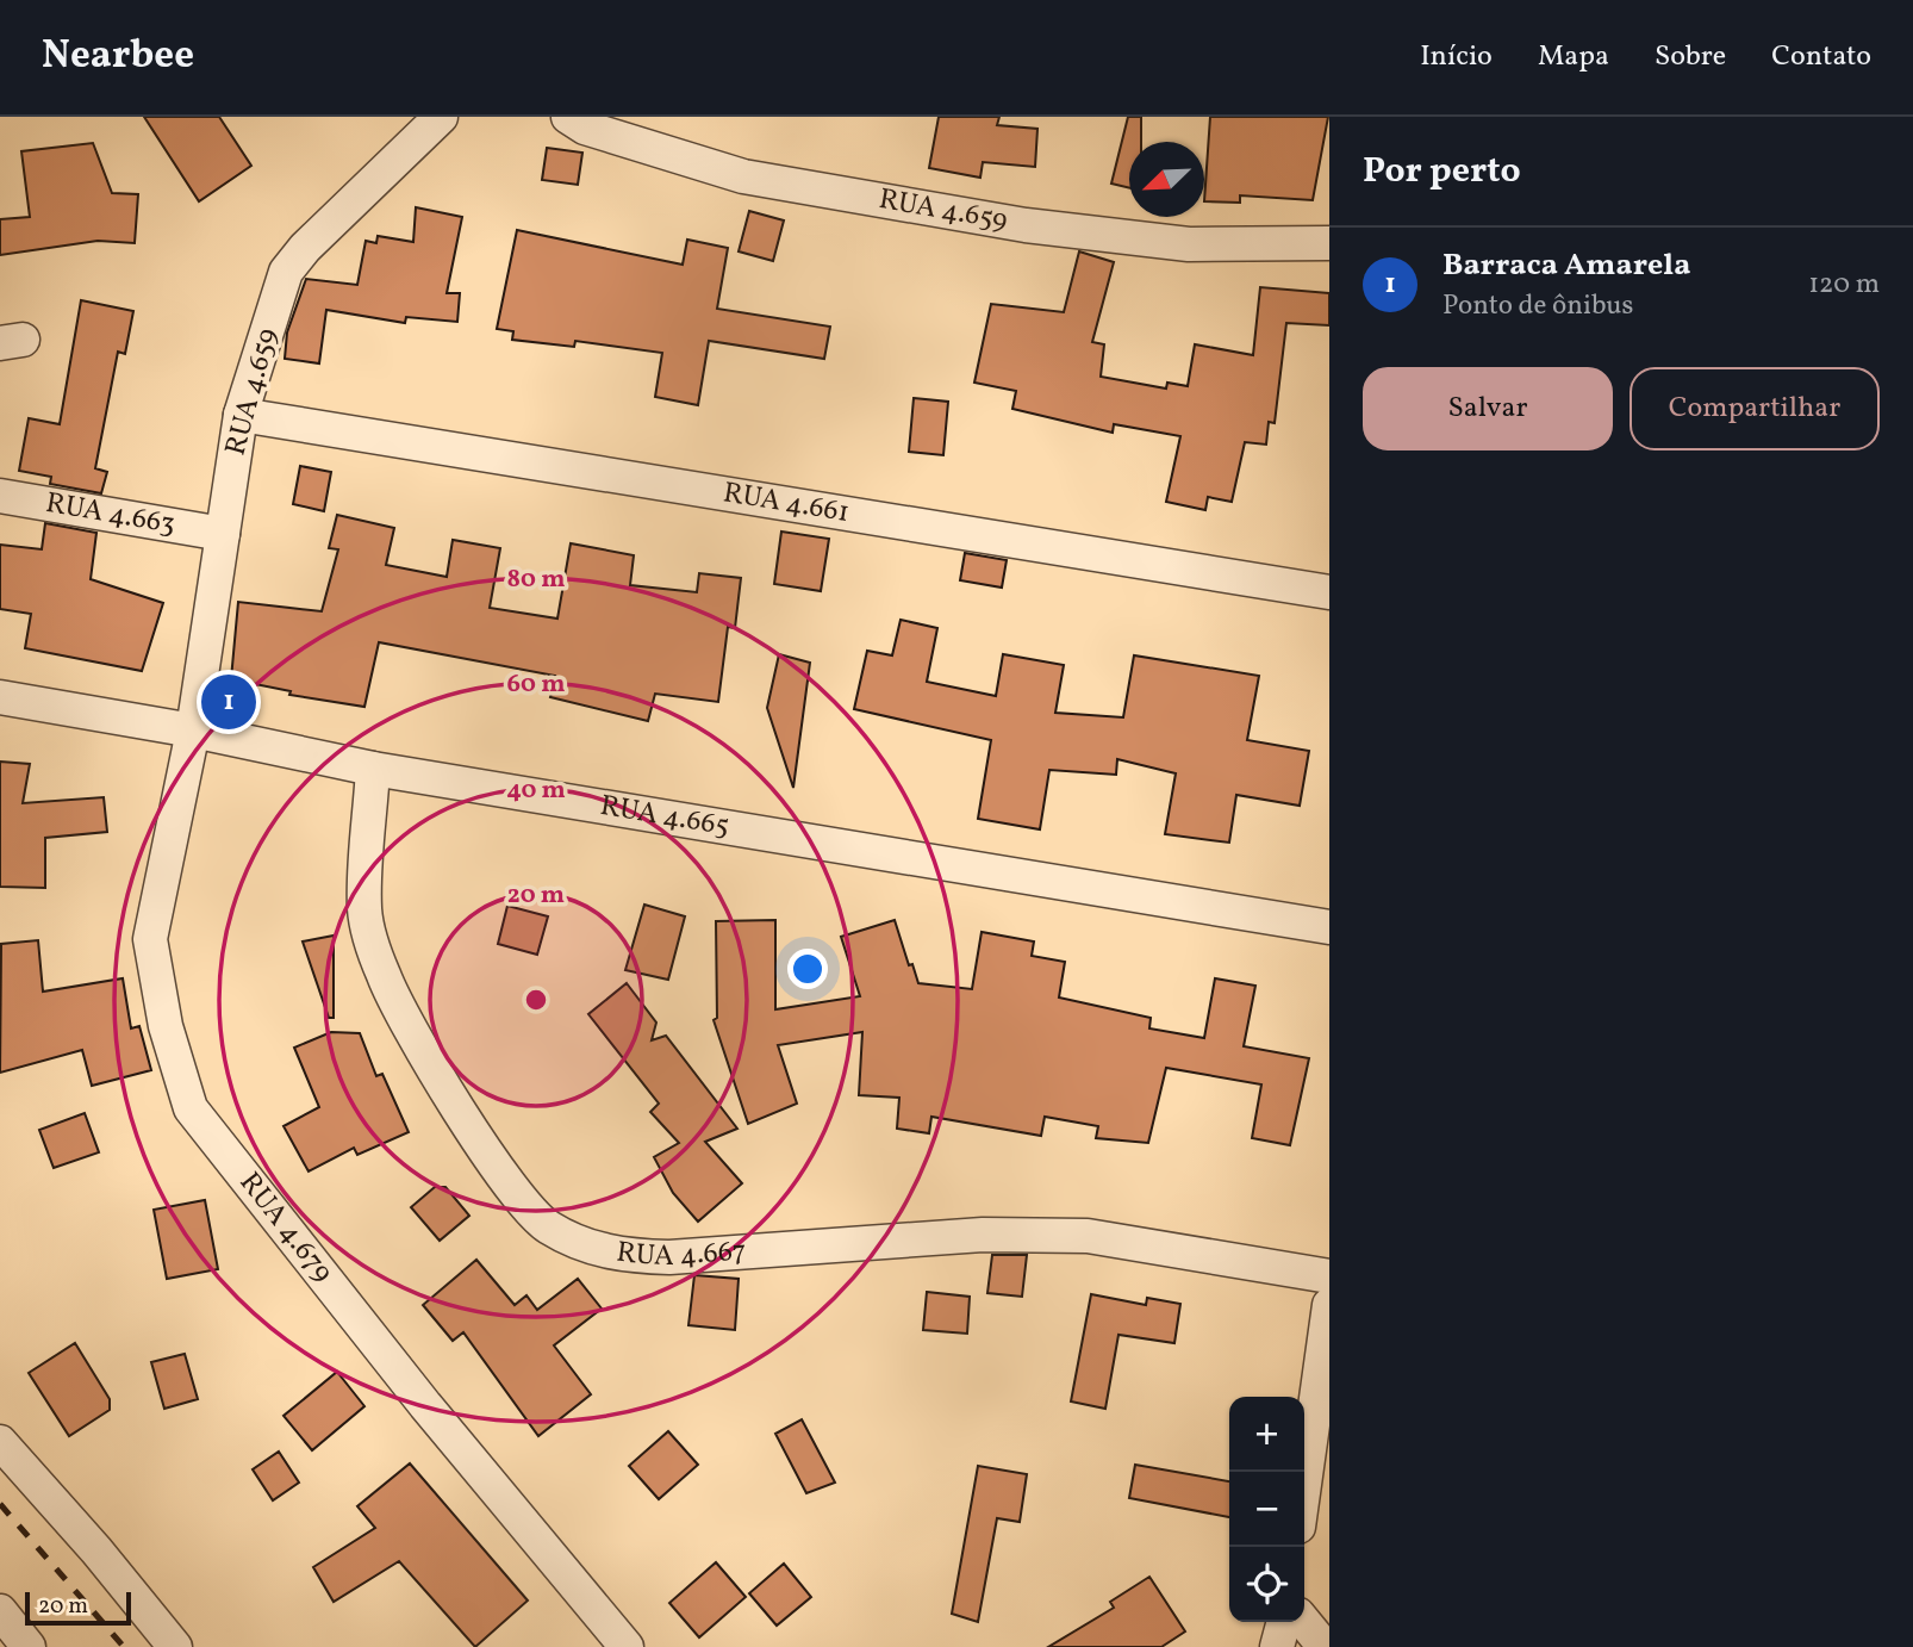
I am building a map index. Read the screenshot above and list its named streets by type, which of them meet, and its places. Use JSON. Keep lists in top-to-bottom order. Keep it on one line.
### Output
{"streets":{"street":["RUA 4.659","RUA 4.661","RUA 4.663","RUA 4.665","RUA 4.679","RUA 4.667"]},"crossings":[["RUA 4.659","RUA 4.661"],["RUA 4.659","RUA 4.663"],["RUA 4.659","RUA 4.665"],["RUA 4.659","RUA 4.679"],["RUA 4.665","RUA 4.679"],["RUA 4.665","RUA 4.667"]],"scale_bar":"20 m","north":"bottom left","page":{"header":"Nearbee","nav":["Início","Mapa","Sobre","Contato"],"heading":"Por perto","list":[{"mark":"1","name":"Barraca Amarela","note":"Ponto de ônibus","value":"120 m"}],"buttons":["Salvar","Compartilhar"],"pins":"1","map_buttons":["+","−"],"scale":"20 m"},"rings":["80 m","60 m","40 m","20 m"]}
